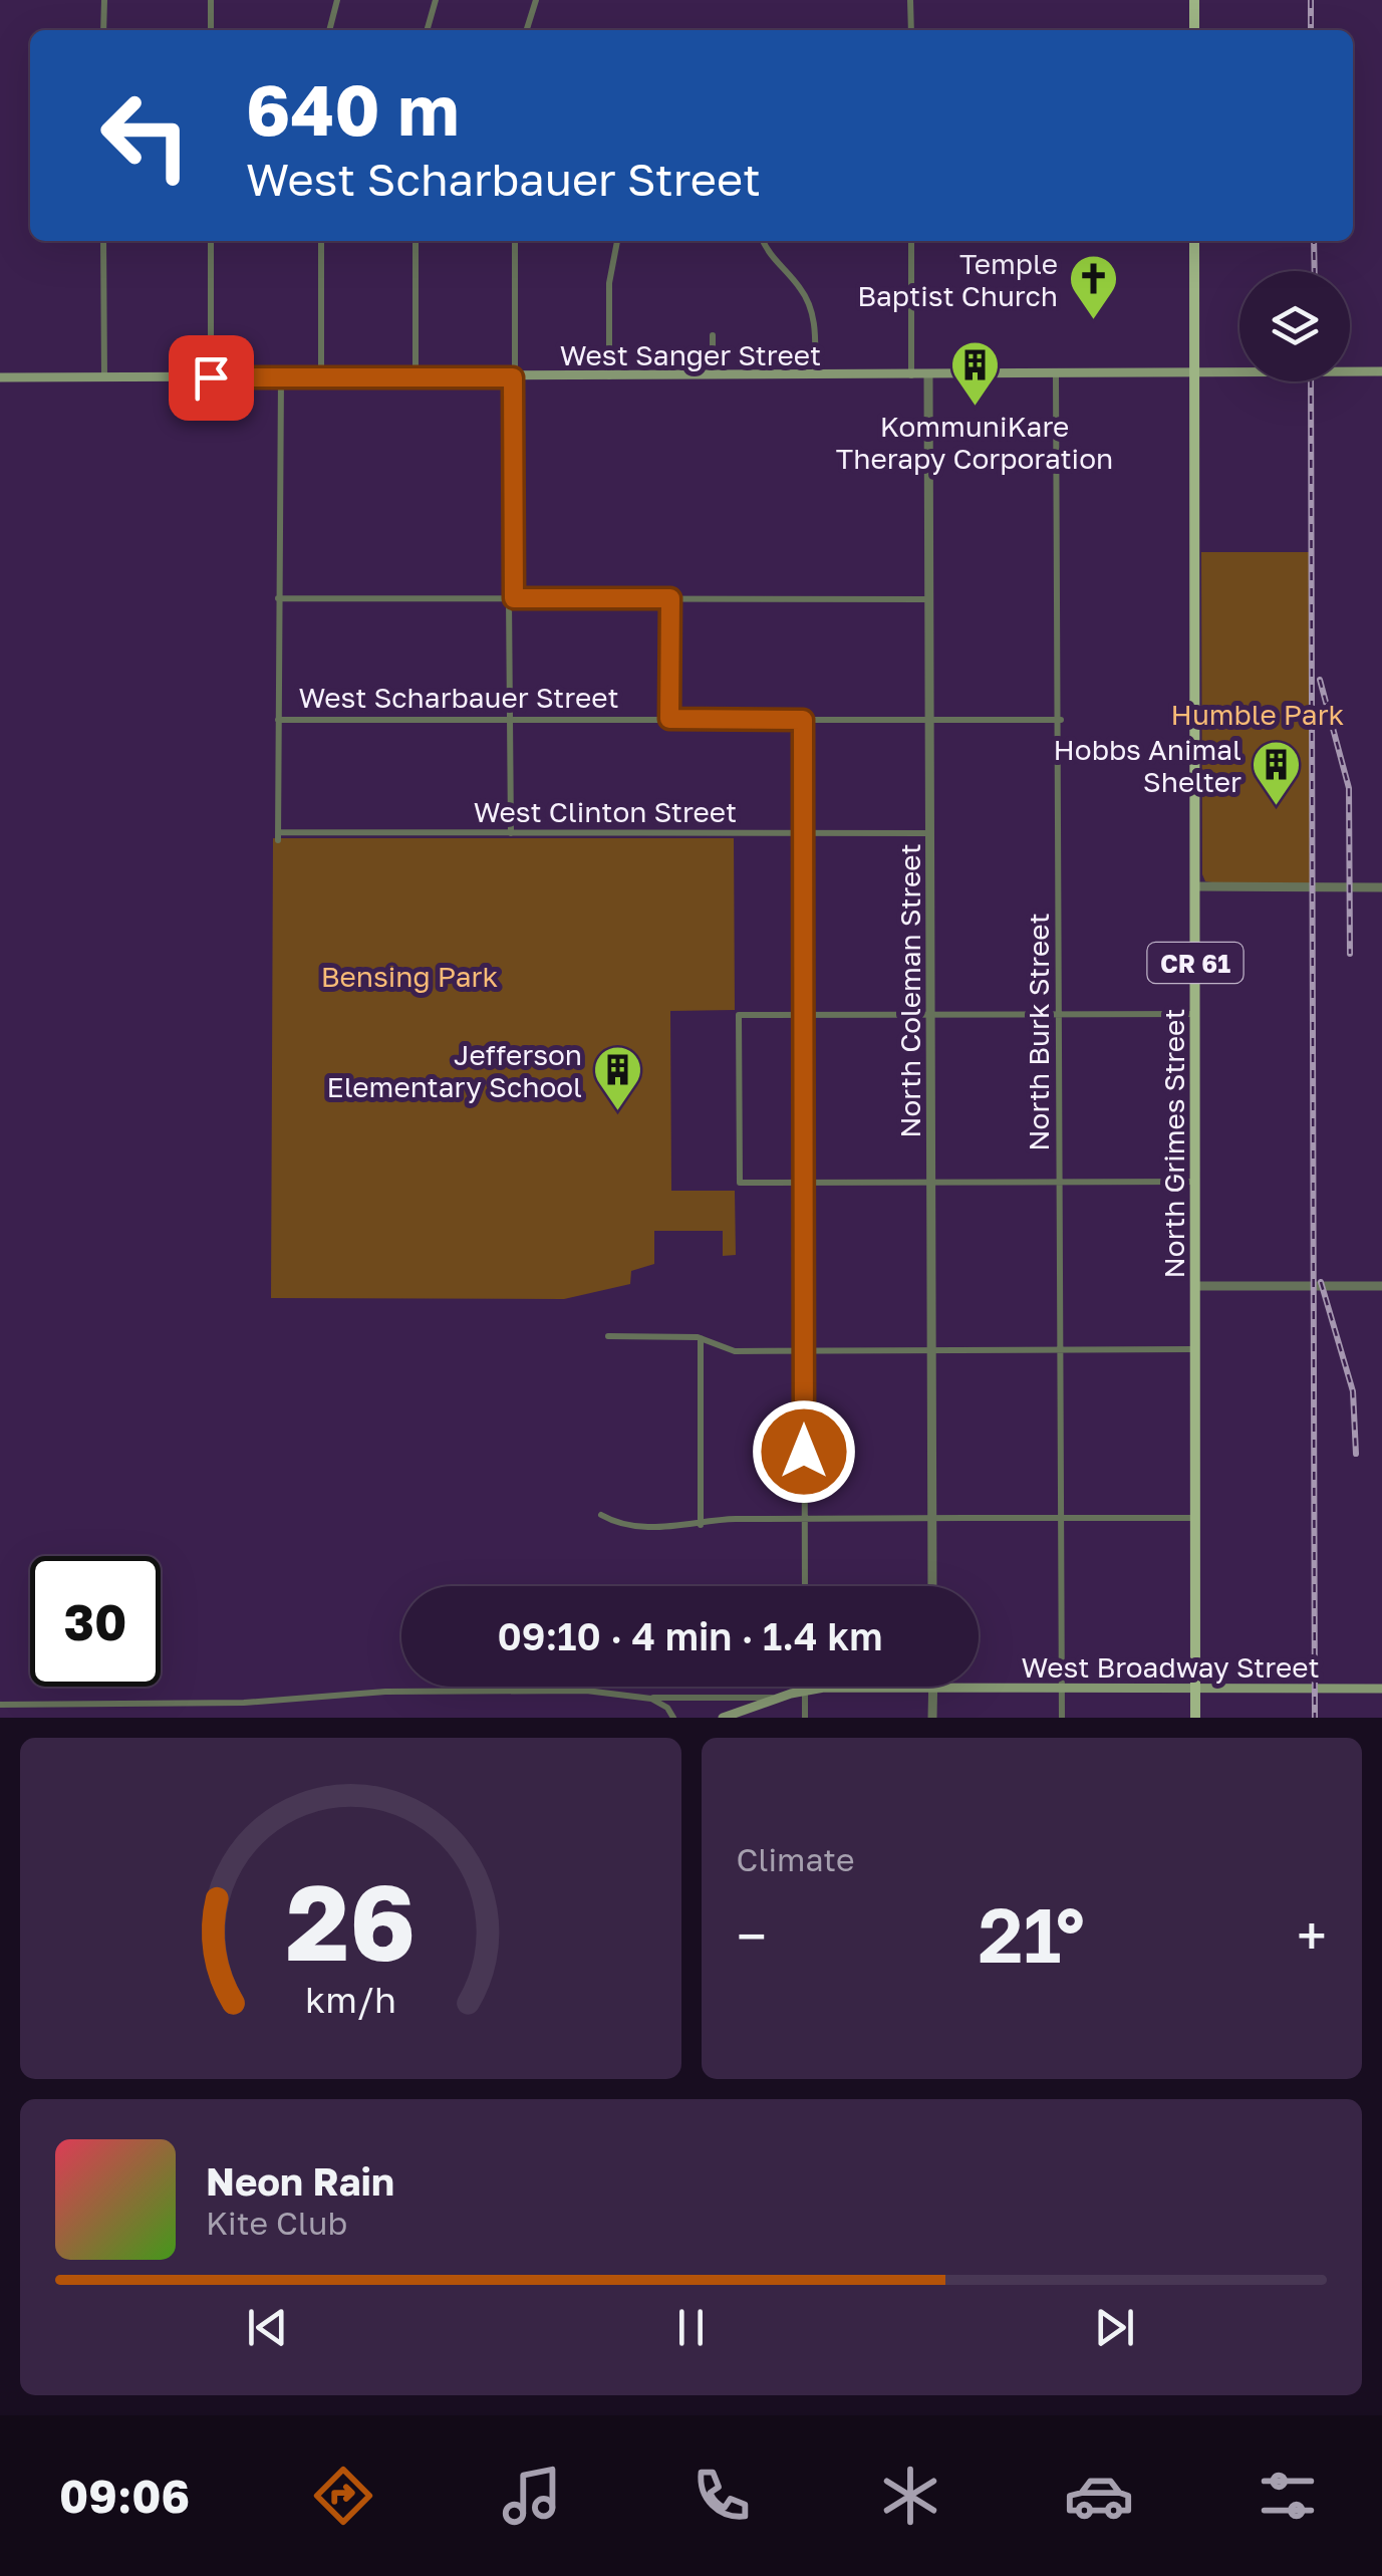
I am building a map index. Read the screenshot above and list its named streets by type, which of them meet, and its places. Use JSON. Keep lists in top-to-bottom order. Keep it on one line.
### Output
{"streets":{"main road":["West Sanger Street","CR 61","North Grimes Street","West Broadway Street"],"street":["West Scharbauer Street","West Clinton Street","North Coleman Street","North Burk Street"]},"crossings":[["West Sanger Street","North Coleman Street"],["West Sanger Street","North Burk Street"],["West Sanger Street","North Grimes Street"],["West Scharbauer Street","West Clinton Street"],["West Scharbauer Street","North Coleman Street"],["West Scharbauer Street","North Burk Street"],["West Clinton Street","North Coleman Street"],["CR 61","North Grimes Street"],["CR 61","West Broadway Street"],["North Burk Street","West Broadway Street"],["North Grimes Street","West Broadway Street"]],"parks":["Humble Park","Bensing Park"],"places":{"church":["Temple Baptist Church"],"building":["KommuniKare Therapy Corporation","Hobbs Animal Shelter","Jefferson Elementary School"]},"page":{"turn":["640 m","West Scharbauer Street"],"limit":"30","trip":"09:10 · 4 min · 1.4 km","tile":"Climate","heat":["−","21°","+"],"song":["Neon Rain","Kite Club"],"tabs":"09:06","gauge":["26","km/h"]}}
